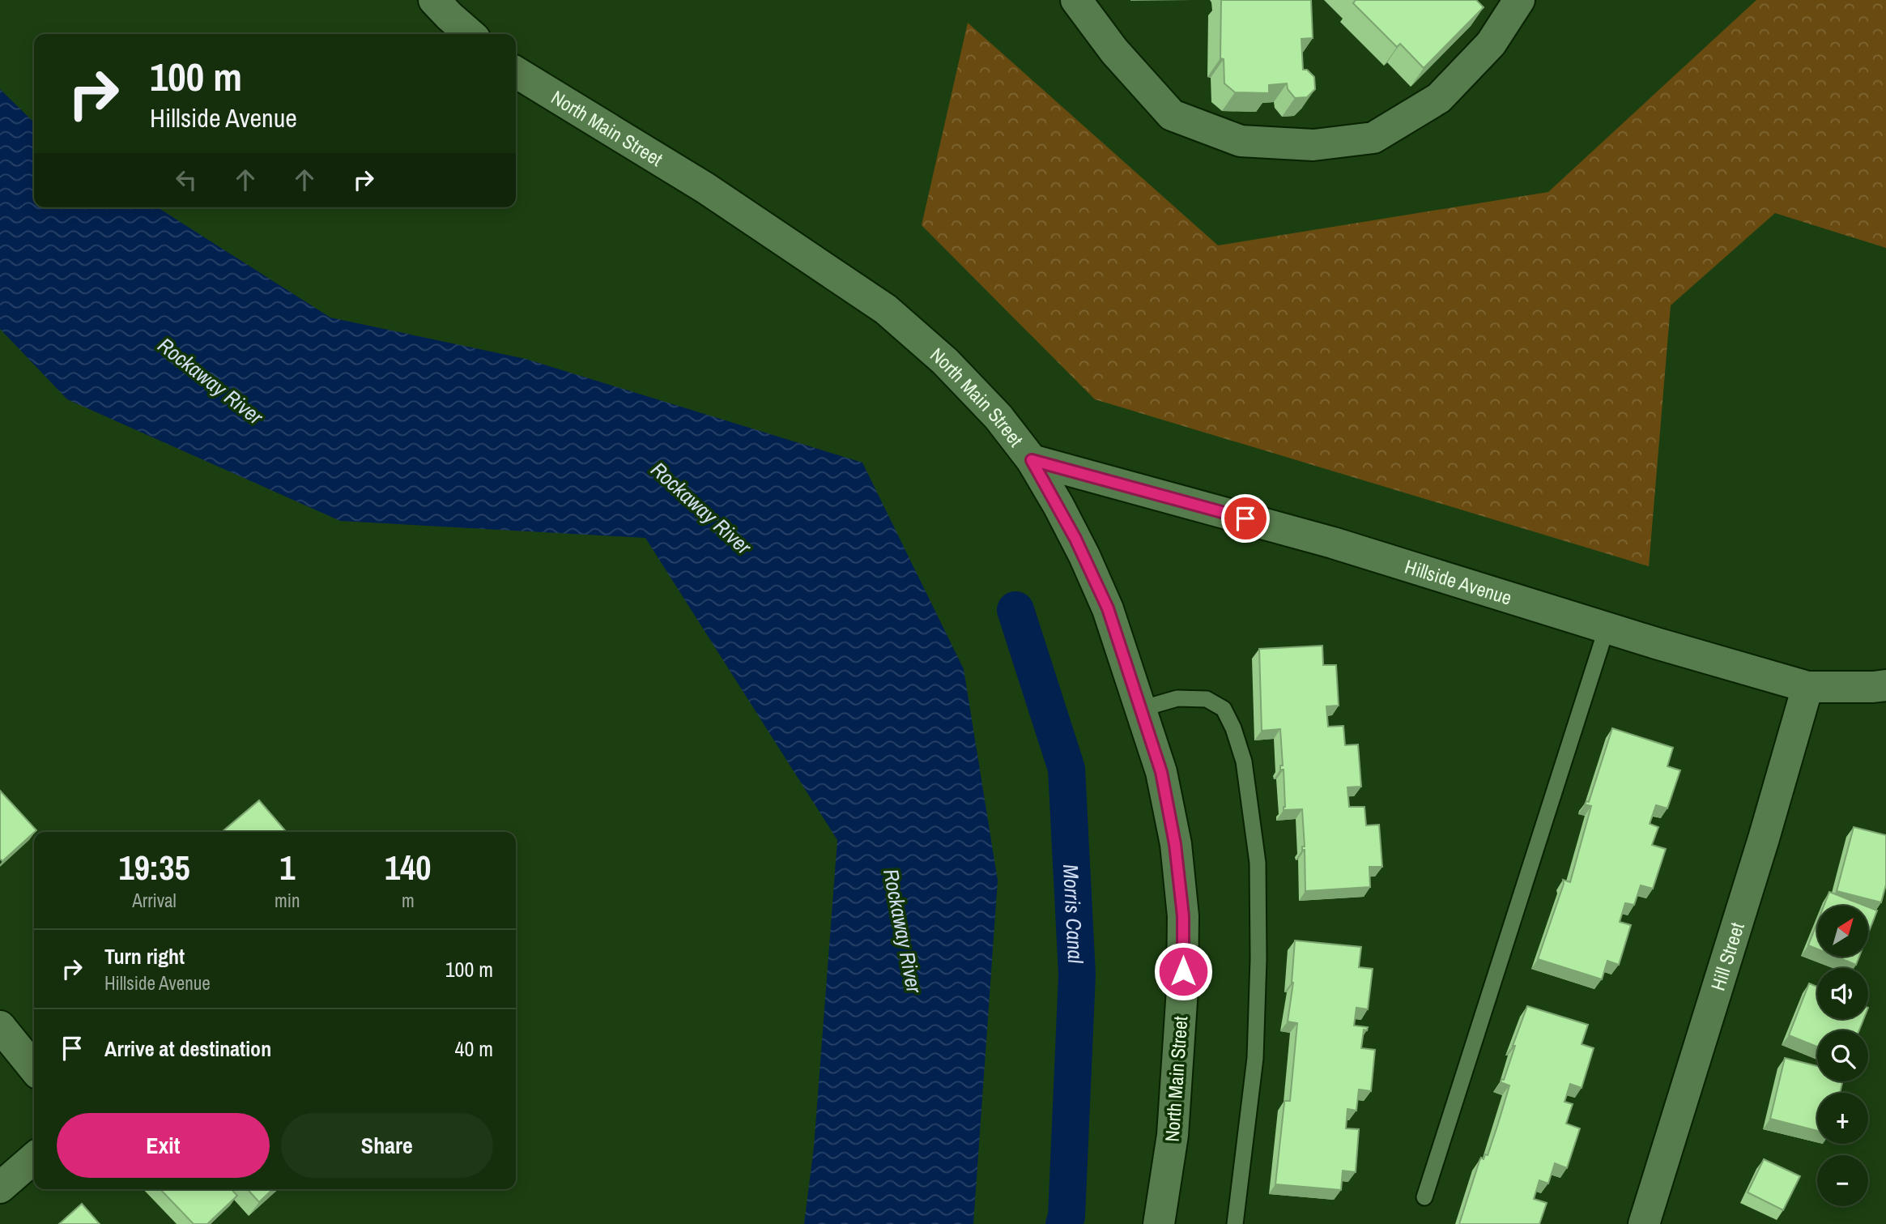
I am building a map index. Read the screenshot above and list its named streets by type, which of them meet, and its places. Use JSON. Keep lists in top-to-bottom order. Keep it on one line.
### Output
{"streets":{"street":["North Main Street","Hillside Avenue","Hill Street"]},"crossings":[["North Main Street","Hillside Avenue"],["Hillside Avenue","Hill Street"]],"water":["Rockaway River","Morris Canal"],"north":"top right","page":{"turn":["100 m","Hillside Avenue"],"eta":["19:35","Arrival","1","min","140","m"],"map_buttons":["+","−"],"list":[{"name":"Turn right","note":"Hillside Avenue","value":"100 m"},{"name":"Arrive at destination","value":"40 m"}],"buttons":["Exit","Share"]}}
